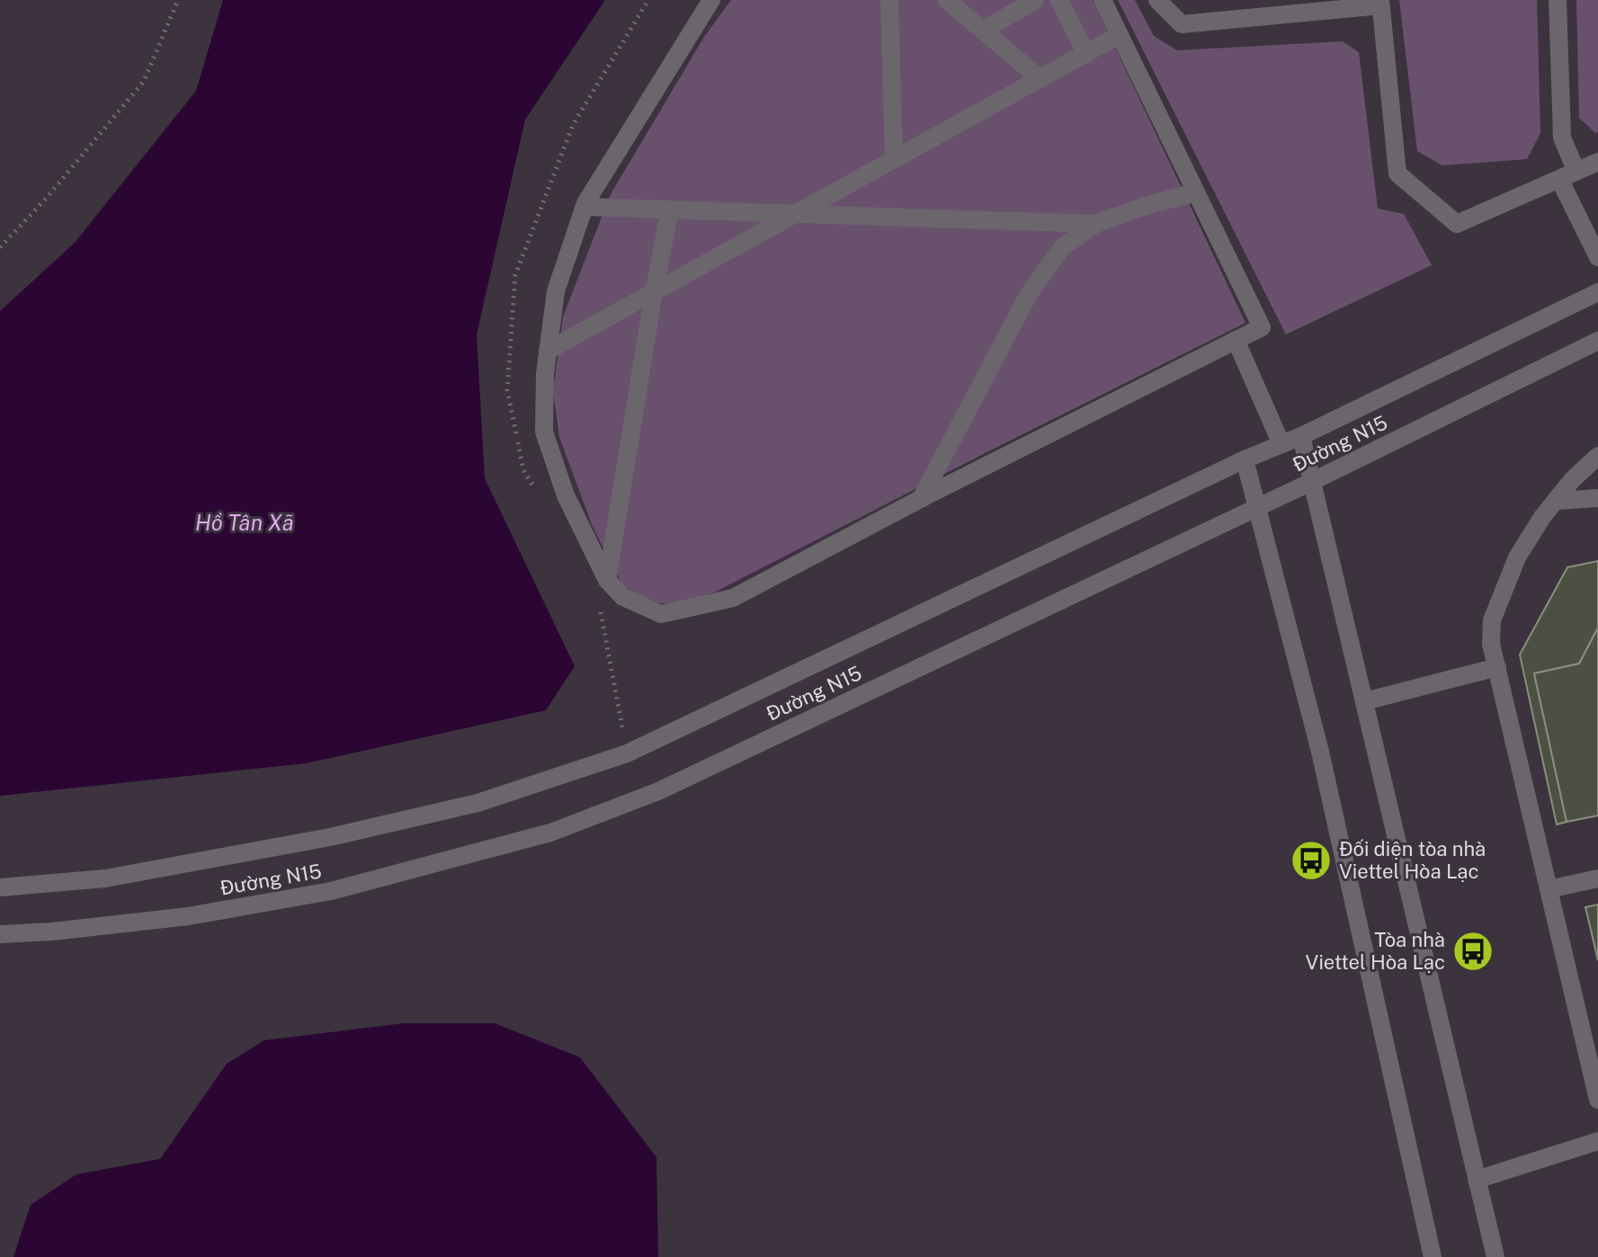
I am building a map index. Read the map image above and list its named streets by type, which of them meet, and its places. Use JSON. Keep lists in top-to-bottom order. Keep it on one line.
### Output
{"streets":{"street":["Đường N15"]},"water":["Hồ Tân Xã"],"places":{"bus stop":["Đối diện tòa nhà Viettel Hòa Lạc","Tòa nhà Viettel Hòa Lạc"]}}
